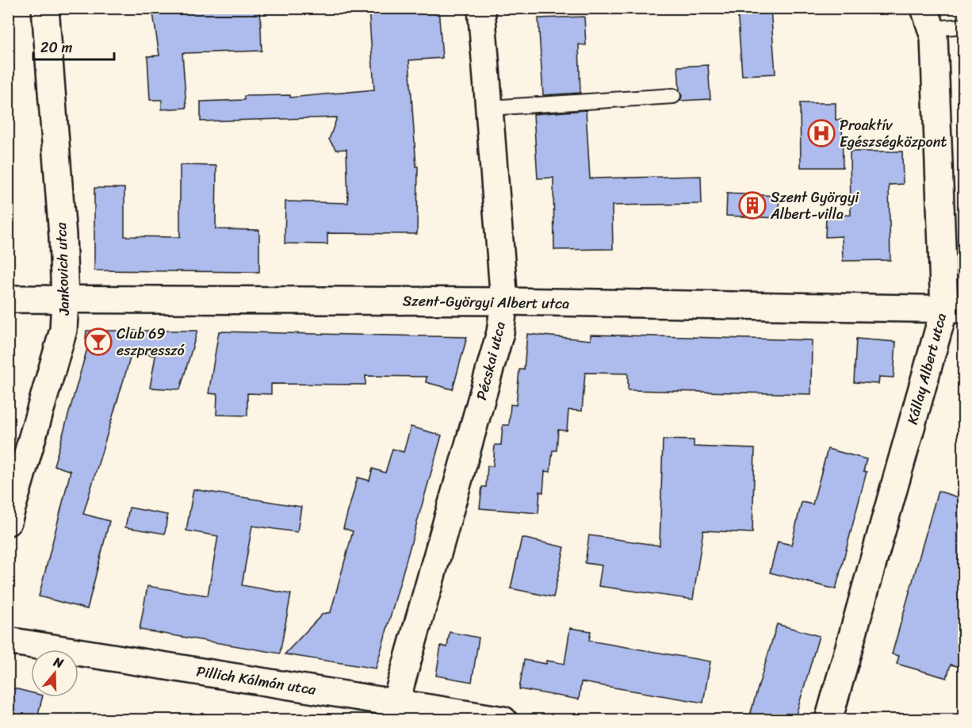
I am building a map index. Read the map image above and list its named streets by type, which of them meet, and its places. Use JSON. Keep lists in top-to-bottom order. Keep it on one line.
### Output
{"streets":{"street":["Jankovich utca","Szent-Györgyi Albert utca","Pécskai utca","Kállay Albert utca","Pillich Kálmán utca"]},"crossings":[["Jankovich utca","Szent-Györgyi Albert utca"],["Szent-Györgyi Albert utca","Pécskai utca"],["Szent-Györgyi Albert utca","Kállay Albert utca"],["Pécskai utca","Pillich Kálmán utca"]],"places":{"hospital":["Proaktív Egészségközpont"],"building":["Szent Györgyi Albert-villa"],"bar":["Club 69 eszpresszó"]},"scale_bar":"20 m","north":"top"}
